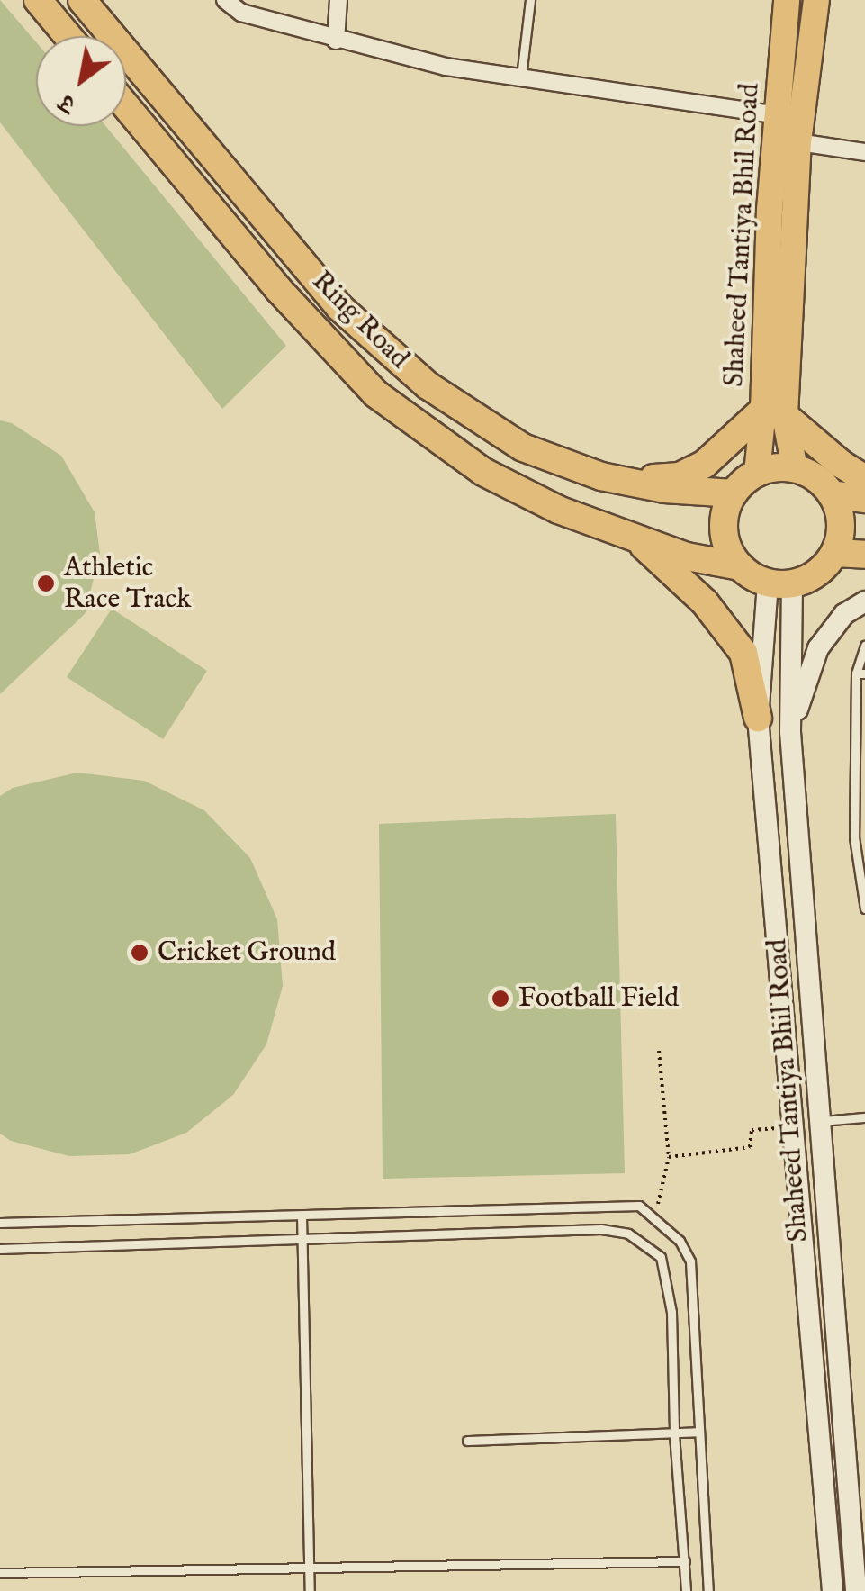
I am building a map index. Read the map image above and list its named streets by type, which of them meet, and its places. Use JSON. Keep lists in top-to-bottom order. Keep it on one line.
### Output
{"streets":{"highway":["Ring Road"],"main road":["Shaheed Tantiya Bhil Road"]},"crossings":[["Shaheed Tantiya Bhil Road","Ring Road"]],"places":["Athletic Race Track","Cricket Ground","Football Field"],"north":"bottom left"}
